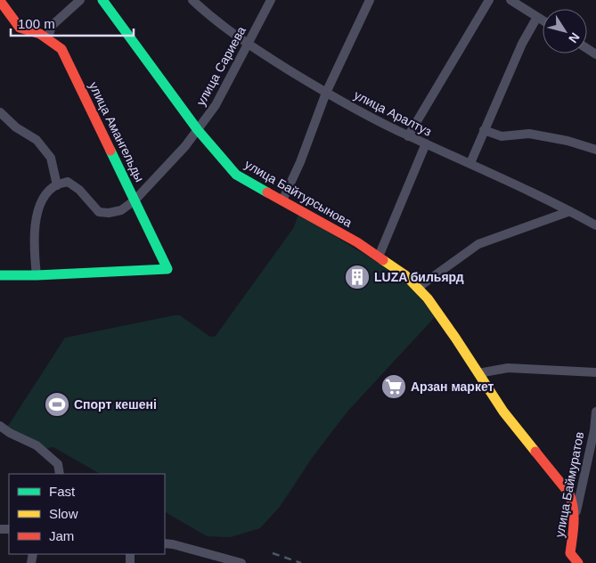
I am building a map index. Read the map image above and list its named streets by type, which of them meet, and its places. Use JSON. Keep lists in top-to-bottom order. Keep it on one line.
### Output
{"streets":{"street":["улица Сариева","улица Аралтуз","улица Амангельды","улица Байтурсынова","улица Баймуратов"]},"crossings":[["улица Сариева","улица Аралтуз"],["улица Сариева","улица Амангельды"],["улица Сариева","улица Байтурсынова"],["улица Байтурсынова","улица Баймуратов"]],"places":{"building":["LUZA бильярд"],"supermarket":["Арзан маркет"],"sports":["Спорт кешені"]},"legend":["Fast","Slow","Jam"],"scale_bar":"100 m","north":"bottom right"}
